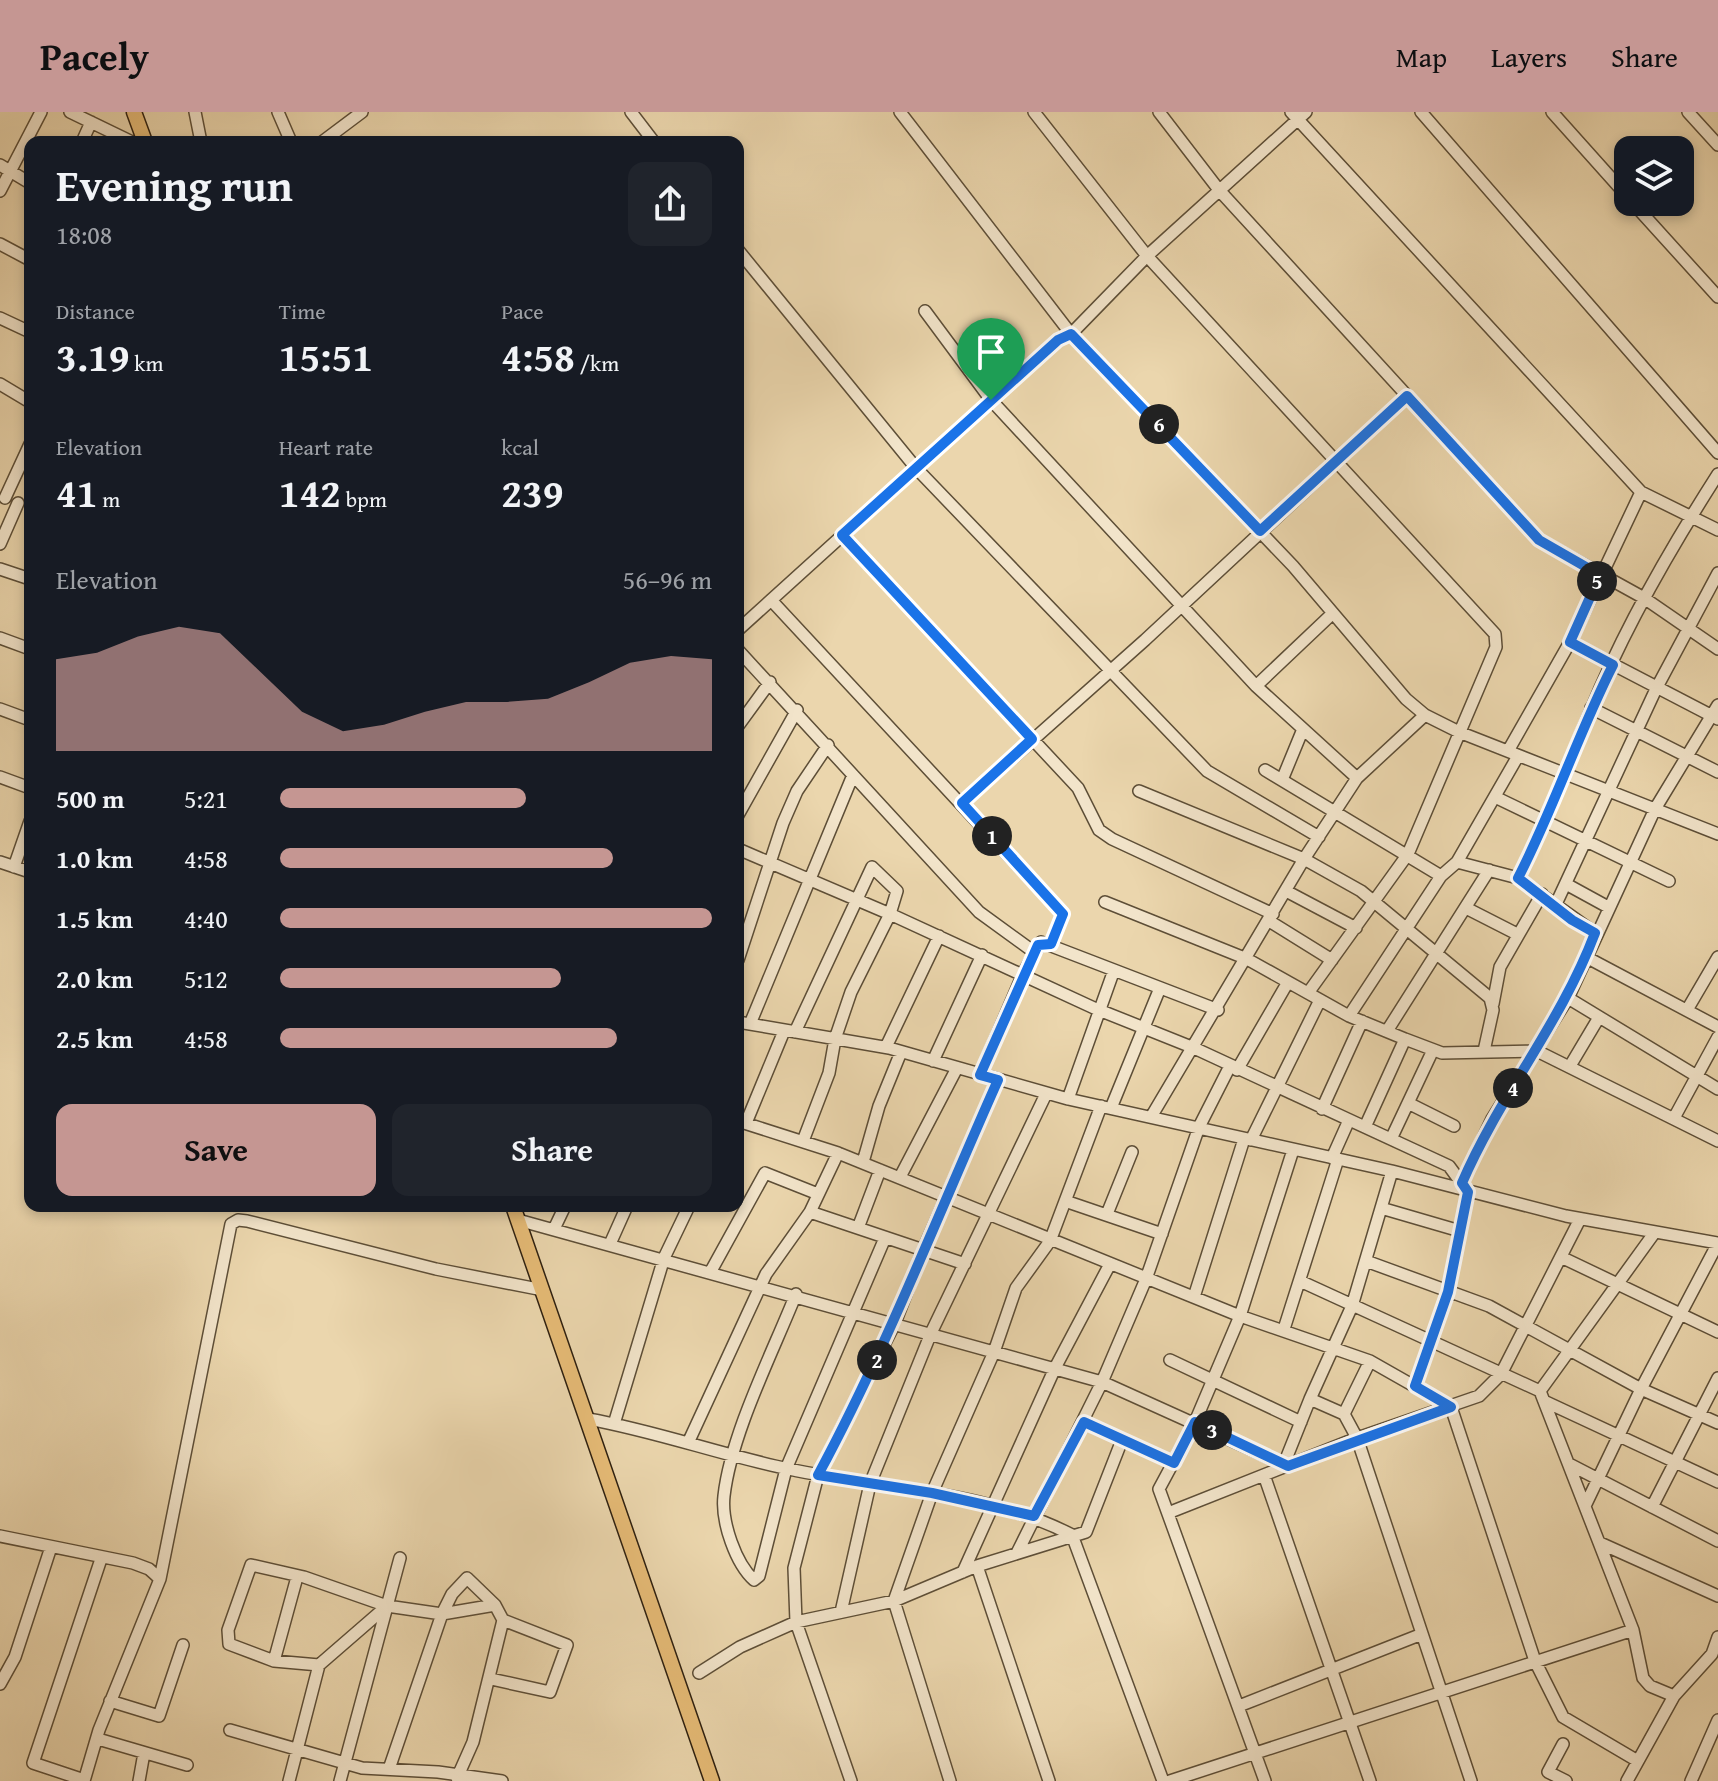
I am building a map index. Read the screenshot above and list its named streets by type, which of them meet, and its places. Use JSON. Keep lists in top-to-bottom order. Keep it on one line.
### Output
{"page":{"header":"Pacely","nav":["Map","Layers","Share"],"heading":["Evening run","18:08"],"stats":[["Distance","3.19 km"],["Time","15:51"],["Pace","4:58 /km"],["Elevation","41 m"],["Heart rate","142 bpm"],["kcal","239"]],"pins":["6","5","1","4","2","3"],"chart":["Elevation","56–96 m"],"list":[{"name":"500 m","note":"5:21"},{"name":"1.0 km","note":"4:58"},{"name":"1.5 km","note":"4:40"},{"name":"2.0 km","note":"5:12"},{"name":"2.5 km","note":"4:58"}],"buttons":["Save","Share"]}}
